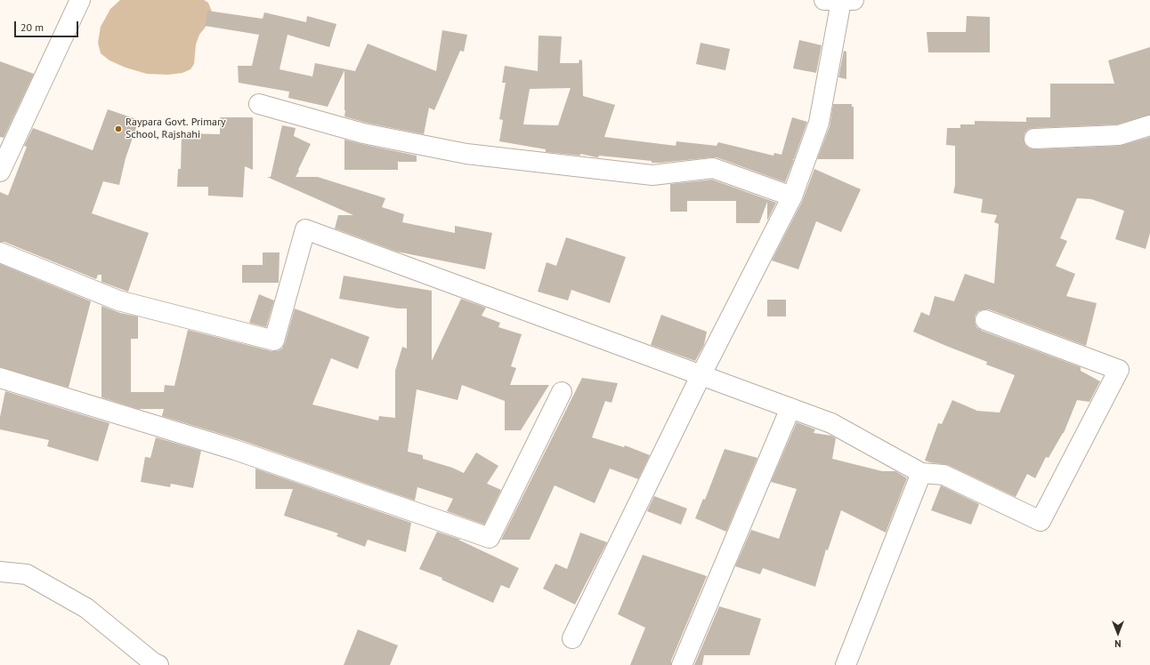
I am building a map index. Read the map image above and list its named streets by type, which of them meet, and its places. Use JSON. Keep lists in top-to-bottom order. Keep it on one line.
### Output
{"places":["Raypara Govt. Primary School, Rajshahi"],"scale_bar":"20 m","north":"bottom"}
